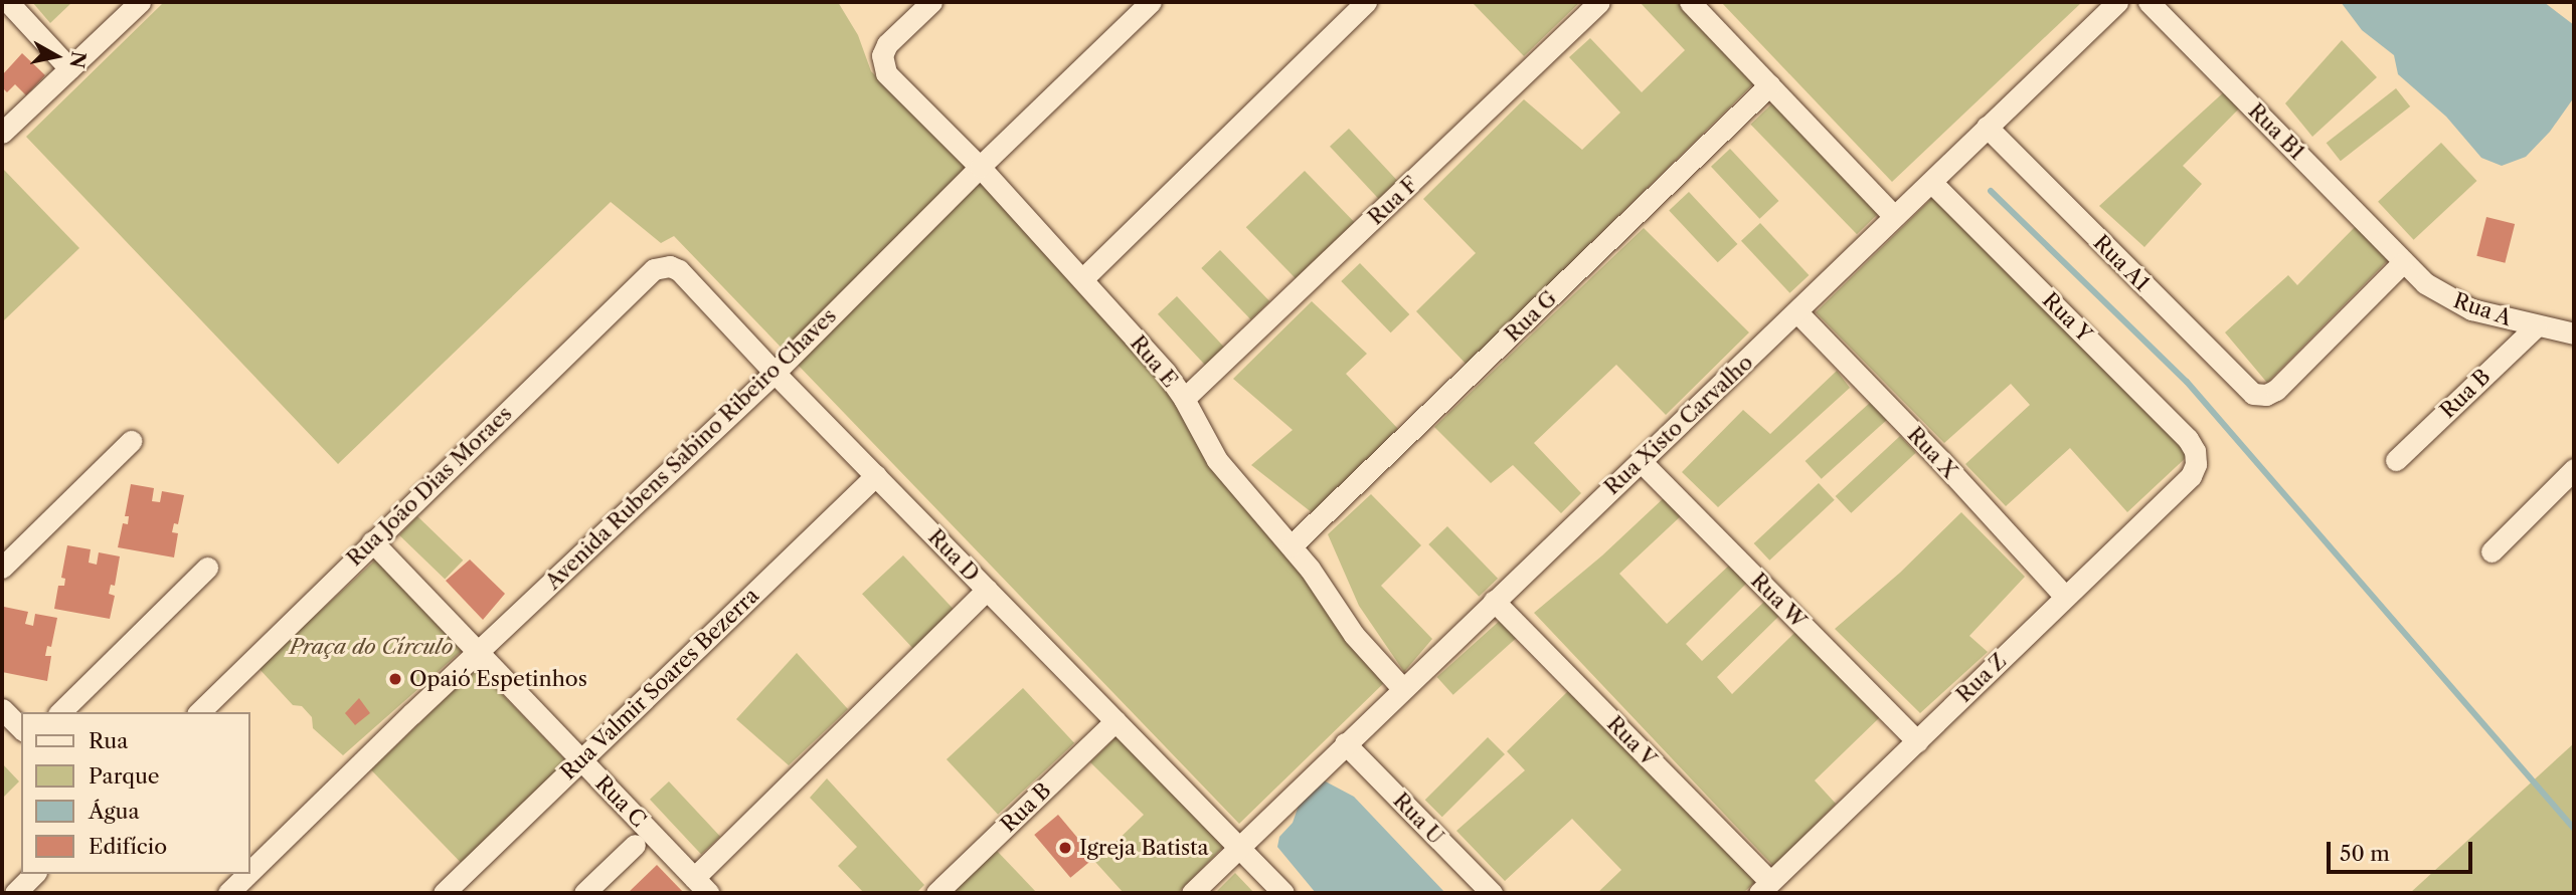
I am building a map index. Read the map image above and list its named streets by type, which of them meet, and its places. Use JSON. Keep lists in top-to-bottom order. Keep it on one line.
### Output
{"streets":{"street":["Rua B1","Rua F","Rua A1","Rua A","Rua G","Rua Y","Rua E","Rua B","Rua Xisto Carvalho","Avenida Rubens Sabino Ribeiro Chaves","Rua X","Rua João Dias Moraes","Rua D","Rua W","Rua Z","Rua Valmir Soares Bezerra","Rua V","Rua C","Rua U"]},"crossings":[["Rua B1","Rua A1"],["Rua B1","Rua A"],["Rua F","Rua E"],["Rua A1","Rua A"],["Rua A1","Rua Xisto Carvalho"],["Rua A","Rua B"],["Rua G","Rua E"],["Rua Y","Rua Xisto Carvalho"],["Rua Y","Rua Z"],["Rua E","Rua Xisto Carvalho"],["Rua E","Avenida Rubens Sabino Ribeiro Chaves"],["Rua B","Rua D"],["Rua Xisto Carvalho","Rua X"],["Rua Xisto Carvalho","Rua D"],["Rua Xisto Carvalho","Rua W"],["Rua Xisto Carvalho","Rua V"],["Rua Xisto Carvalho","Rua U"],["Avenida Rubens Sabino Ribeiro Chaves","Rua D"],["Avenida Rubens Sabino Ribeiro Chaves","Rua C"],["Rua X","Rua Z"],["Rua João Dias Moraes","Rua D"],["Rua João Dias Moraes","Rua C"],["Rua D","Rua Valmir Soares Bezerra"],["Rua D","Rua C"],["Rua W","Rua Z"],["Rua Z","Rua V"],["Rua Valmir Soares Bezerra","Rua C"]],"parks":["Praça do Círculo"],"places":["Opaió Espetinhos","Igreja Batista"],"legend":["Rua","Parque","Água","Edifício"],"scale_bar":"50 m","north":"right"}
